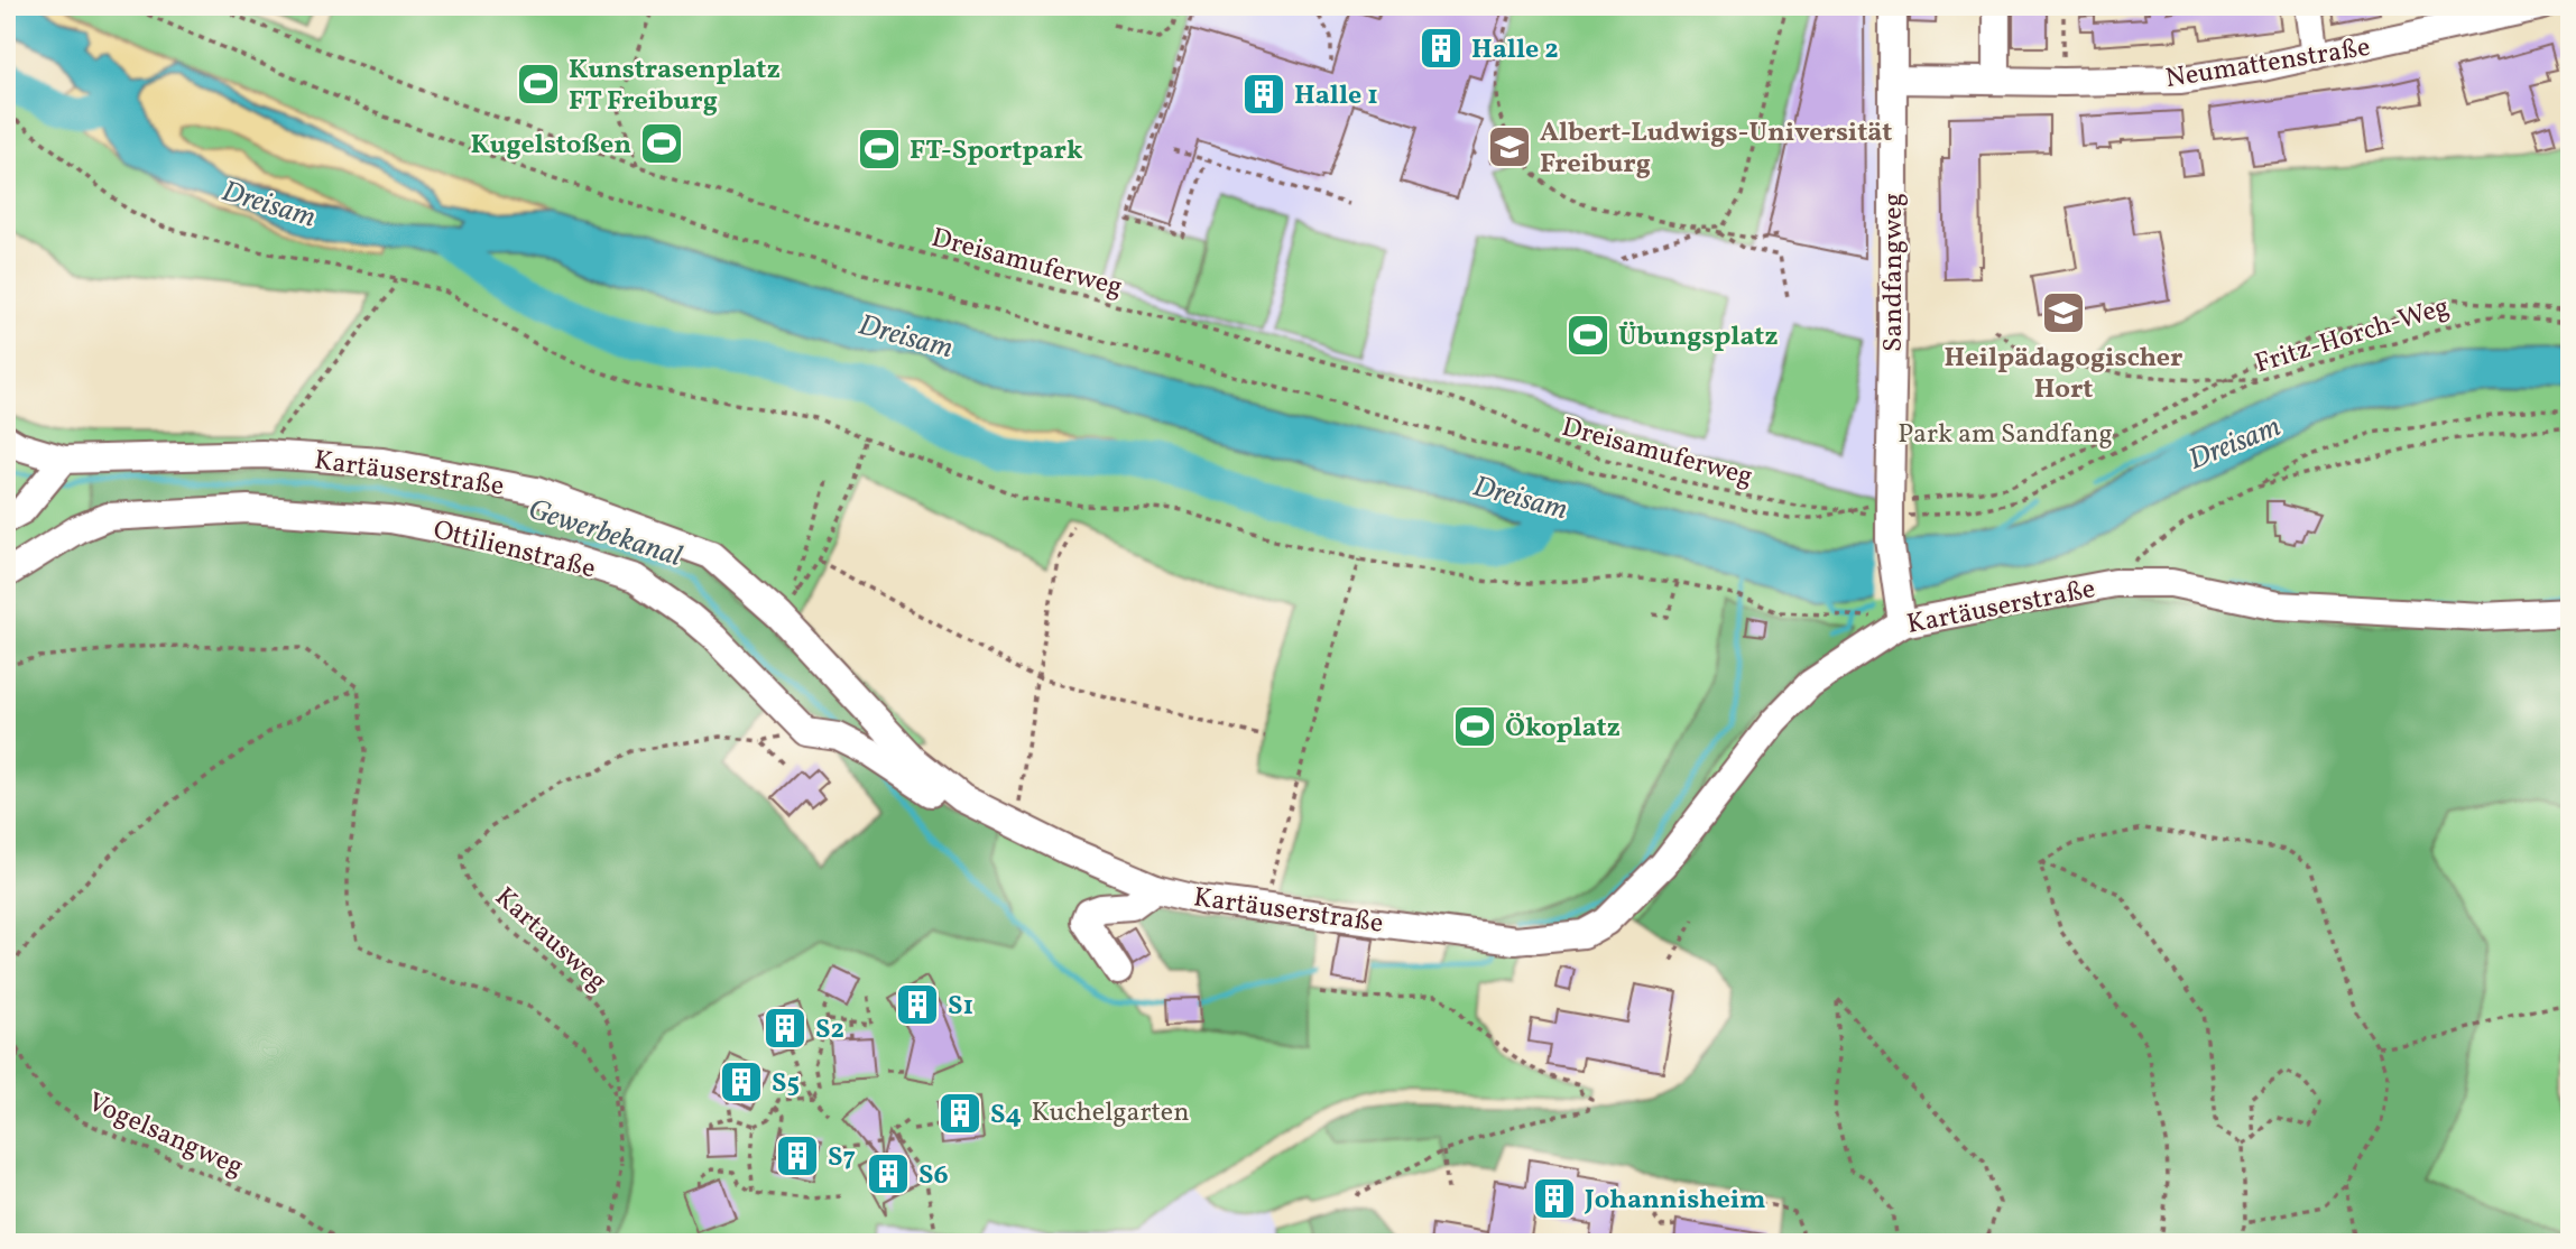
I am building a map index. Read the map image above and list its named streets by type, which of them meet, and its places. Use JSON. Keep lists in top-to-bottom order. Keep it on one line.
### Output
{"streets":{"street":["Neumattenstraße","Sandfangweg","Kartäuserstraße","Ottilienstraße"],"path":["Dreisamuferweg","Fritz-Horch-Weg","Kartausweg","Vogelsangweg"]},"crossings":[["Neumattenstraße","Sandfangweg"],["Sandfangweg","Fritz-Horch-Weg"],["Sandfangweg","Kartäuserstraße"]],"water":["Dreisam","Gewerbekanal"],"parks":["Park am Sandfang","Kuchelgarten"],"places":{"building":["Halle 2","Halle 1","S1","S2","S5","S4","S7","S6","Johannisheim"],"sports":["Kunstrasenplatz FT Freiburg","Kugelstoßen","FT-Sportpark","Übungsplatz","Ökoplatz"],"school or university":["Albert-Ludwigs-Universität Freiburg","Heilpädagogischer Hort"]}}
